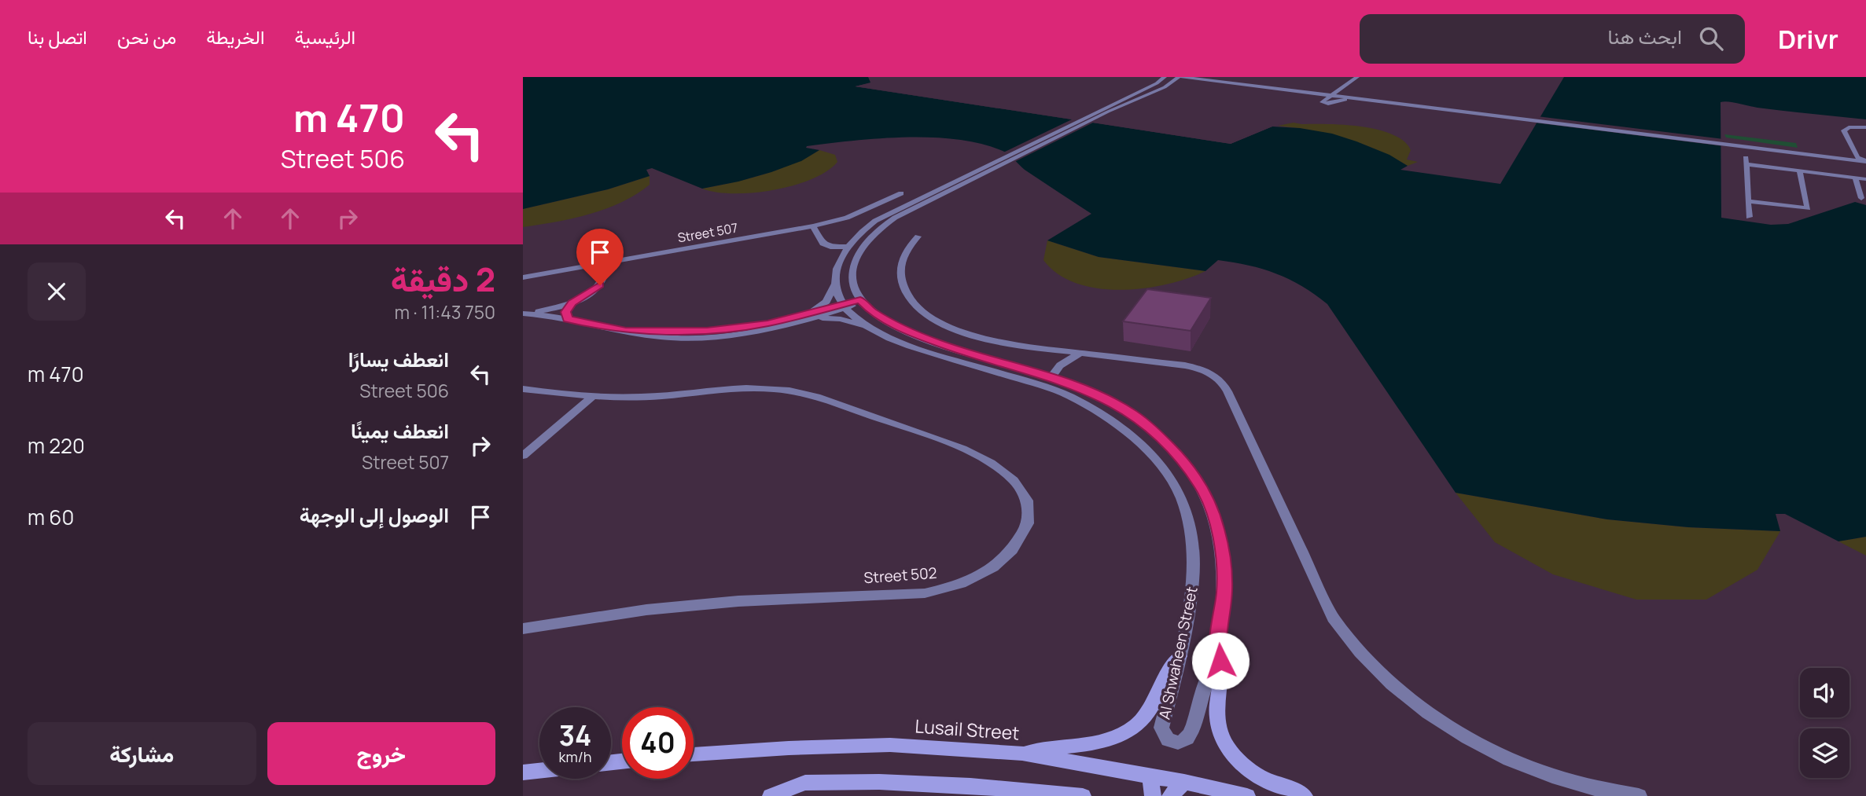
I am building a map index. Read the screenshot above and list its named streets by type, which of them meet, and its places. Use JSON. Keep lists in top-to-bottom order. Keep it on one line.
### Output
{"streets":{"street":["Street 507","Street 502","Al Shwaheen Street","Lusail Street"]},"page":{"header":"Drivr","search":"ابحث هنا","nav":["الرئيسية","الخريطة","من نحن","اتصل بنا"],"turn":["470 m","Street 506"],"heading":["2 دقيقة","750 m · 11:43"],"list":[{"name":"انعطف يسارًا","note":"Street 506","value":"470 m"},{"name":"انعطف يمينًا","note":"Street 507","value":"220 m"},{"name":"الوصول إلى الوجهة","value":"60 m"}],"speed":"34 km/h","limit":"40","buttons":["خروج","مشاركة"]}}
